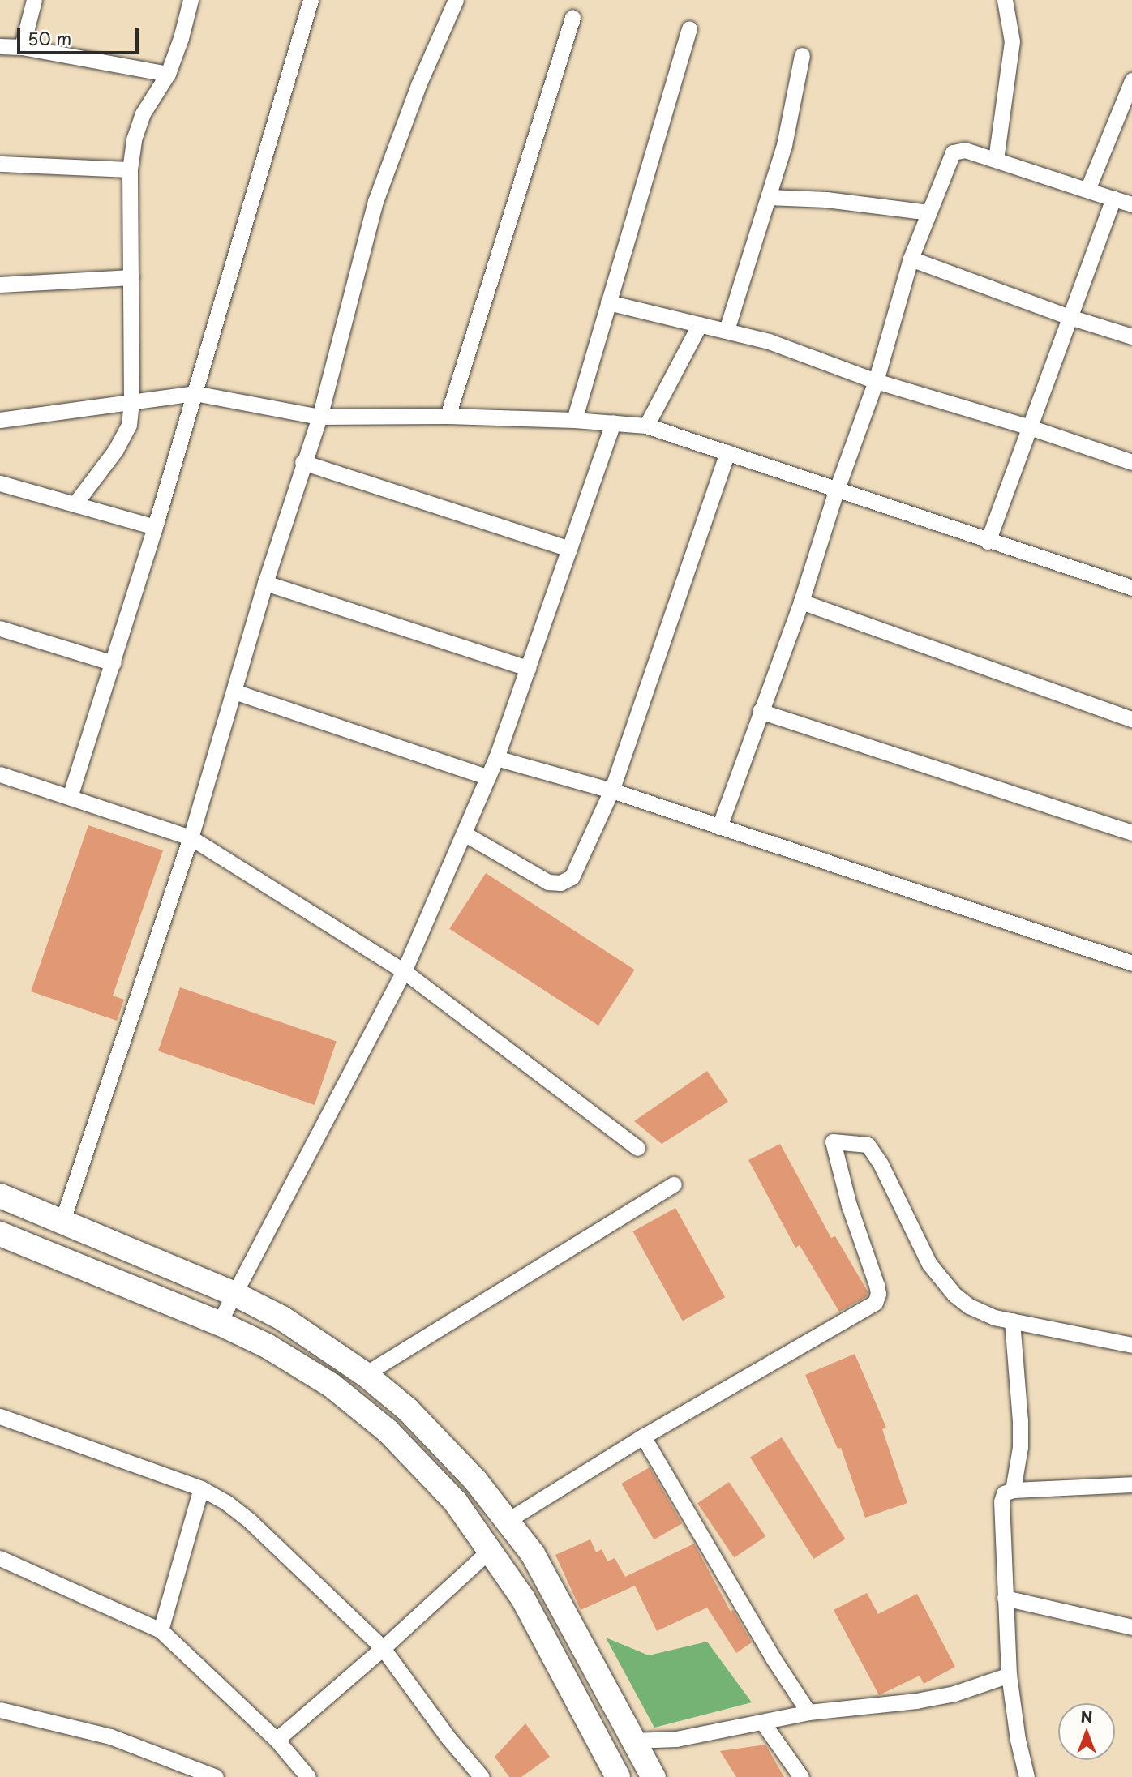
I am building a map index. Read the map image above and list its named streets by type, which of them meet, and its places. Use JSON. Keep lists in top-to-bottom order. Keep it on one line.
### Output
{"scale_bar":"50 m","north":"top"}
